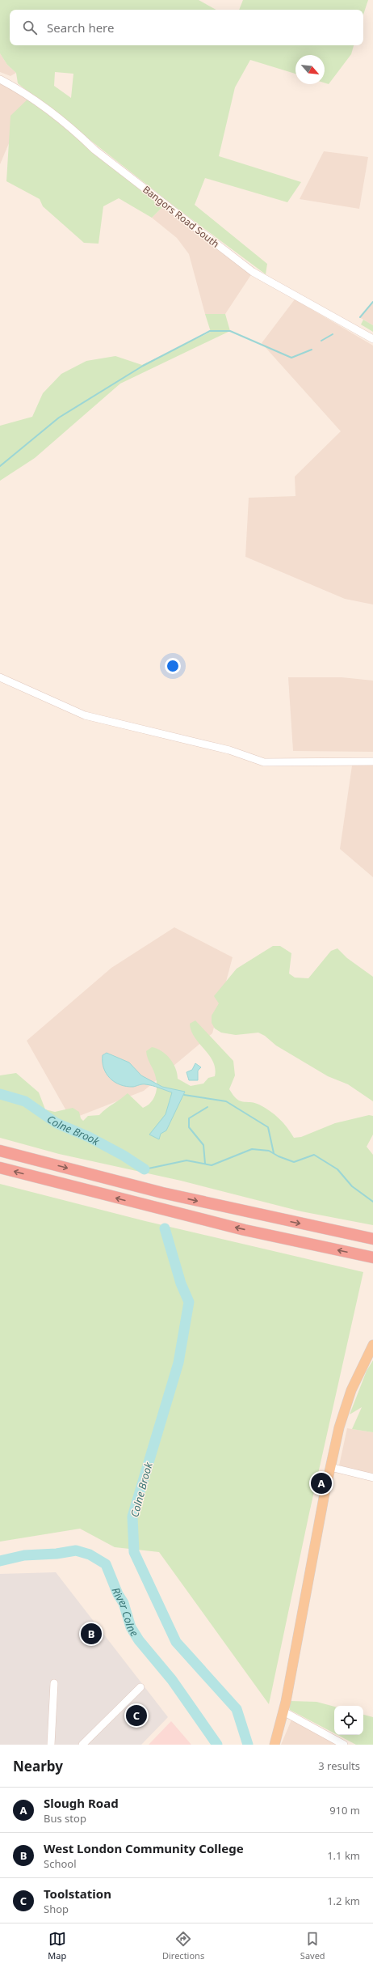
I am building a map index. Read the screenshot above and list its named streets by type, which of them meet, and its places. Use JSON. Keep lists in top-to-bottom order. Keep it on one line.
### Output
{"streets":{"street":["Bangors Road South"]},"water":["Colne Brook","River Colne"],"north":"bottom right","page":{"search":"Search here","pins":["A","B","C"],"heading":["Nearby","3 results"],"list":[{"mark":"A","name":"Slough Road","note":"Bus stop","value":"910 m"},{"mark":"B","name":"West London Community College","note":"School","value":"1.1 km"},{"mark":"C","name":"Toolstation","note":"Shop","value":"1.2 km"}],"nav":["Map","Directions","Saved"]}}
